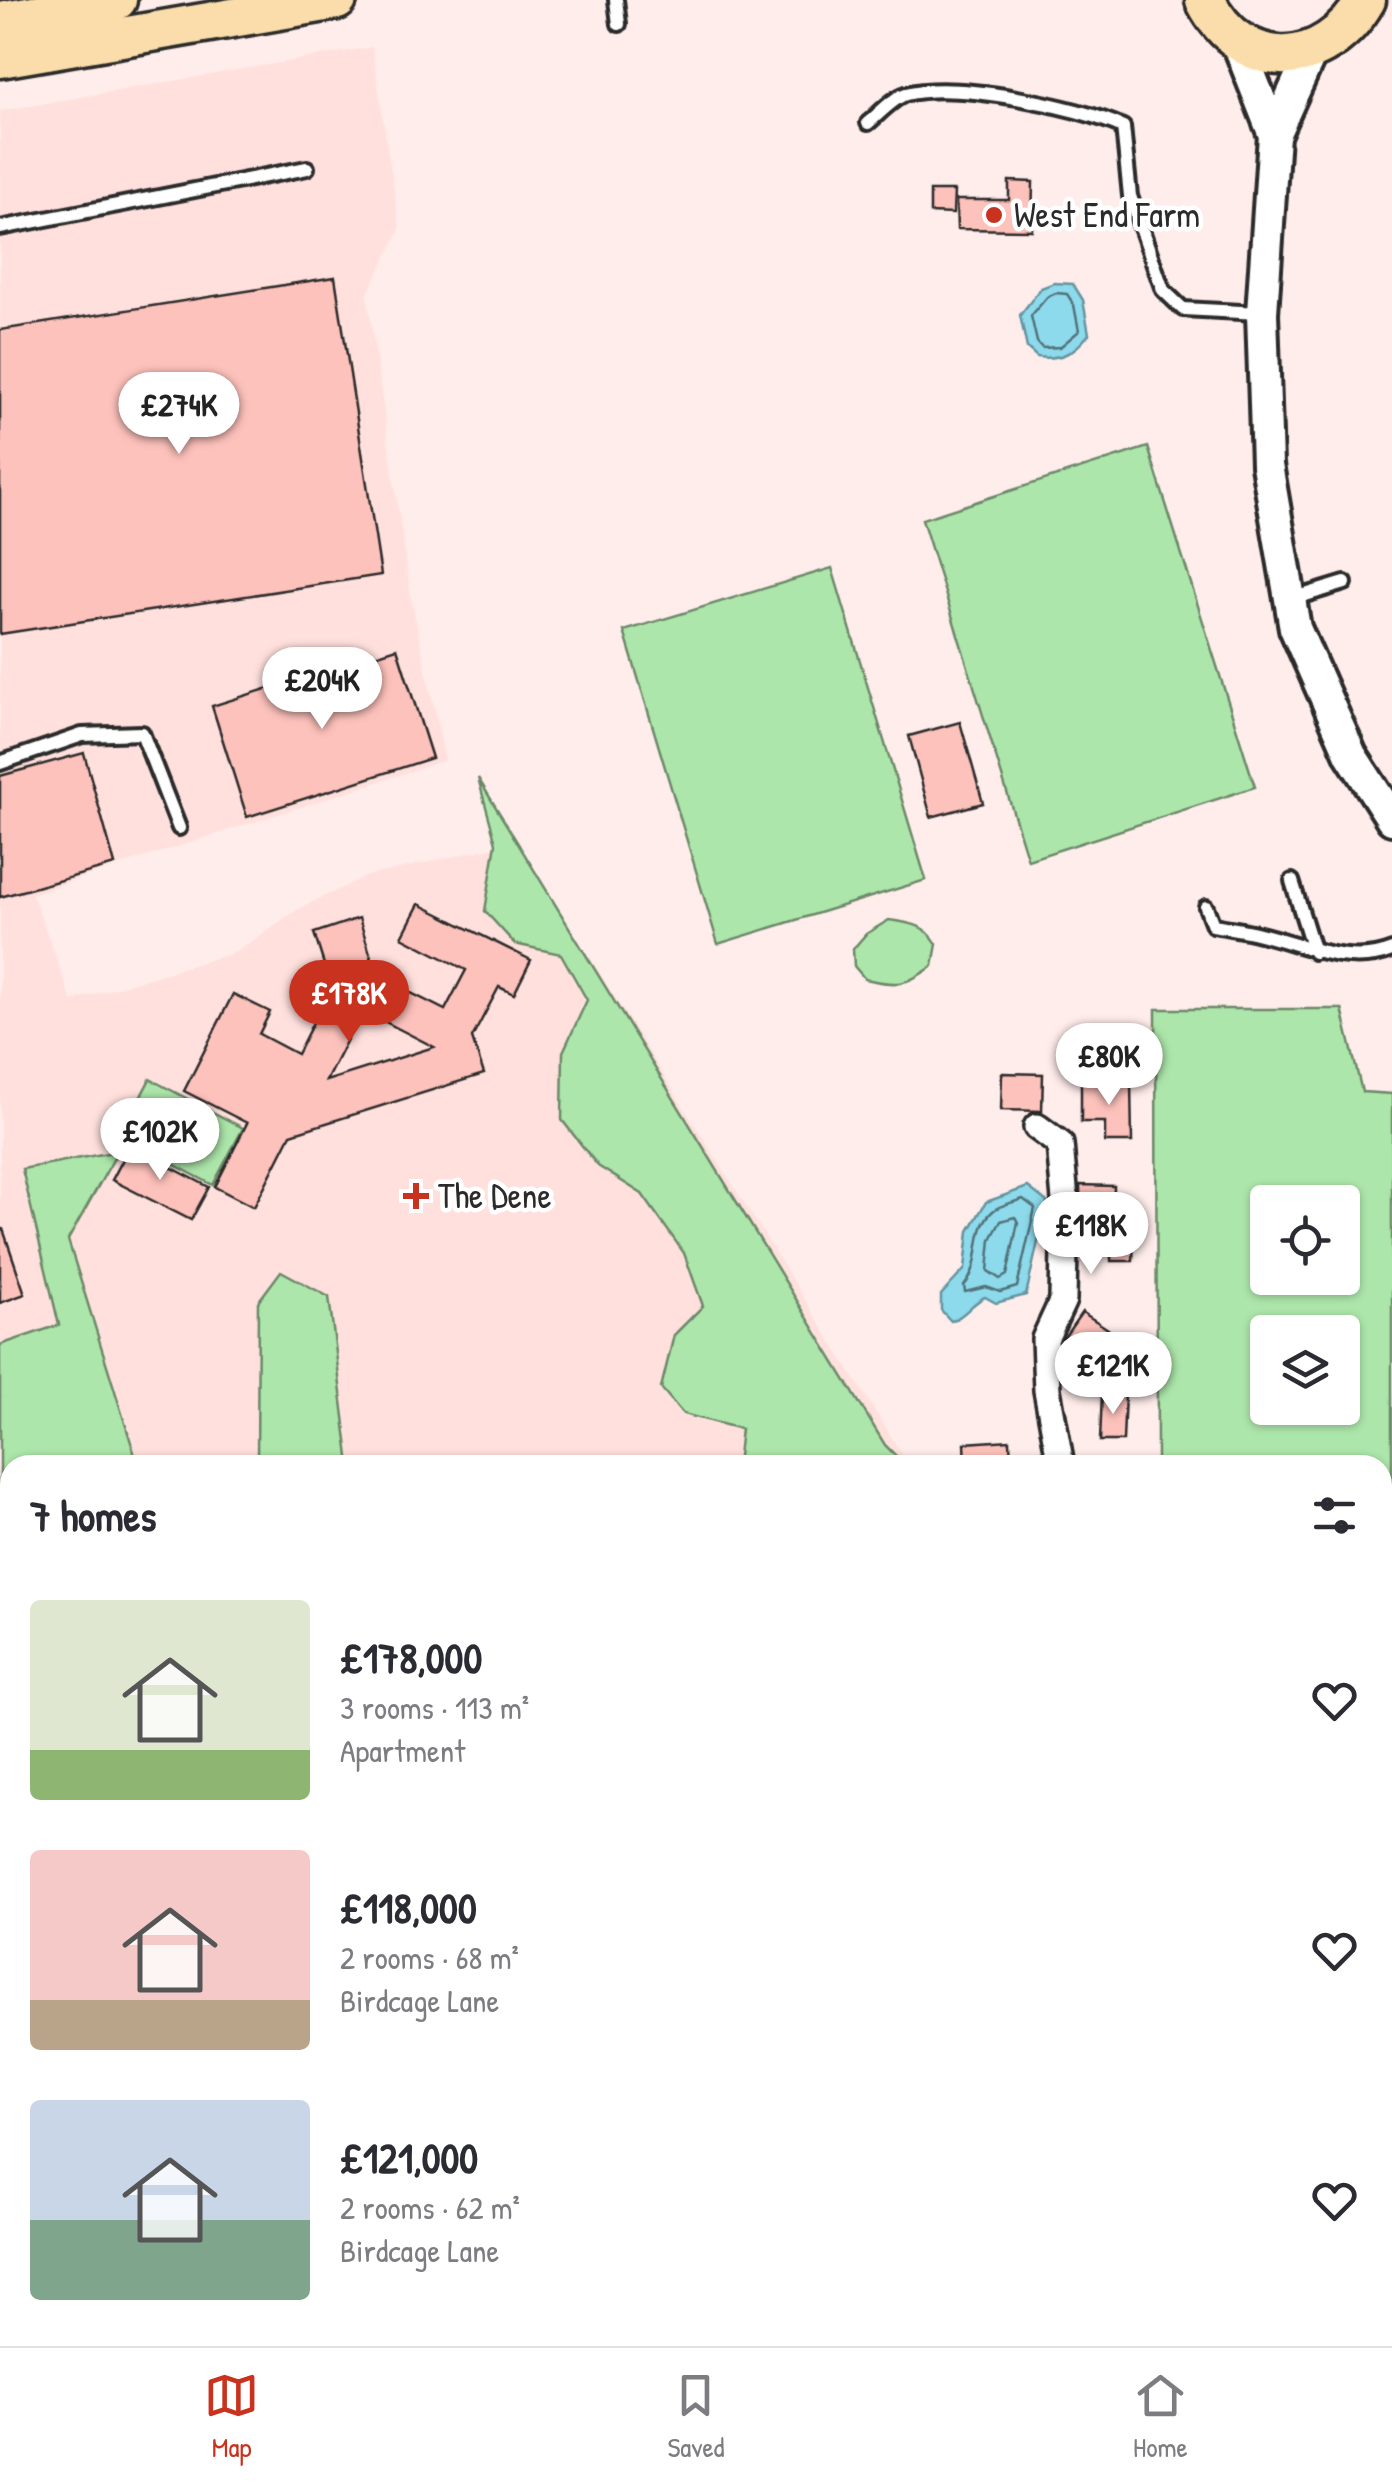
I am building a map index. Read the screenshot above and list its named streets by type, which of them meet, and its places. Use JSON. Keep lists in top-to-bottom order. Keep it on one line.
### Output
{"places":{"other":["West End Farm"],"health":["The Dene"]},"page":{"price":["£274K","£204K","£178K","£80K","£102K","£118K","£121K"],"heading":"7 homes","list":[{"name":"£178,000","note":"3 rooms · 113 m² · Apartment"},{"name":"£118,000","note":"2 rooms · 68 m² · Birdcage Lane"},{"name":"£121,000","note":"2 rooms · 62 m² · Birdcage Lane"}],"tabs":["Map","Saved","Home"]}}
